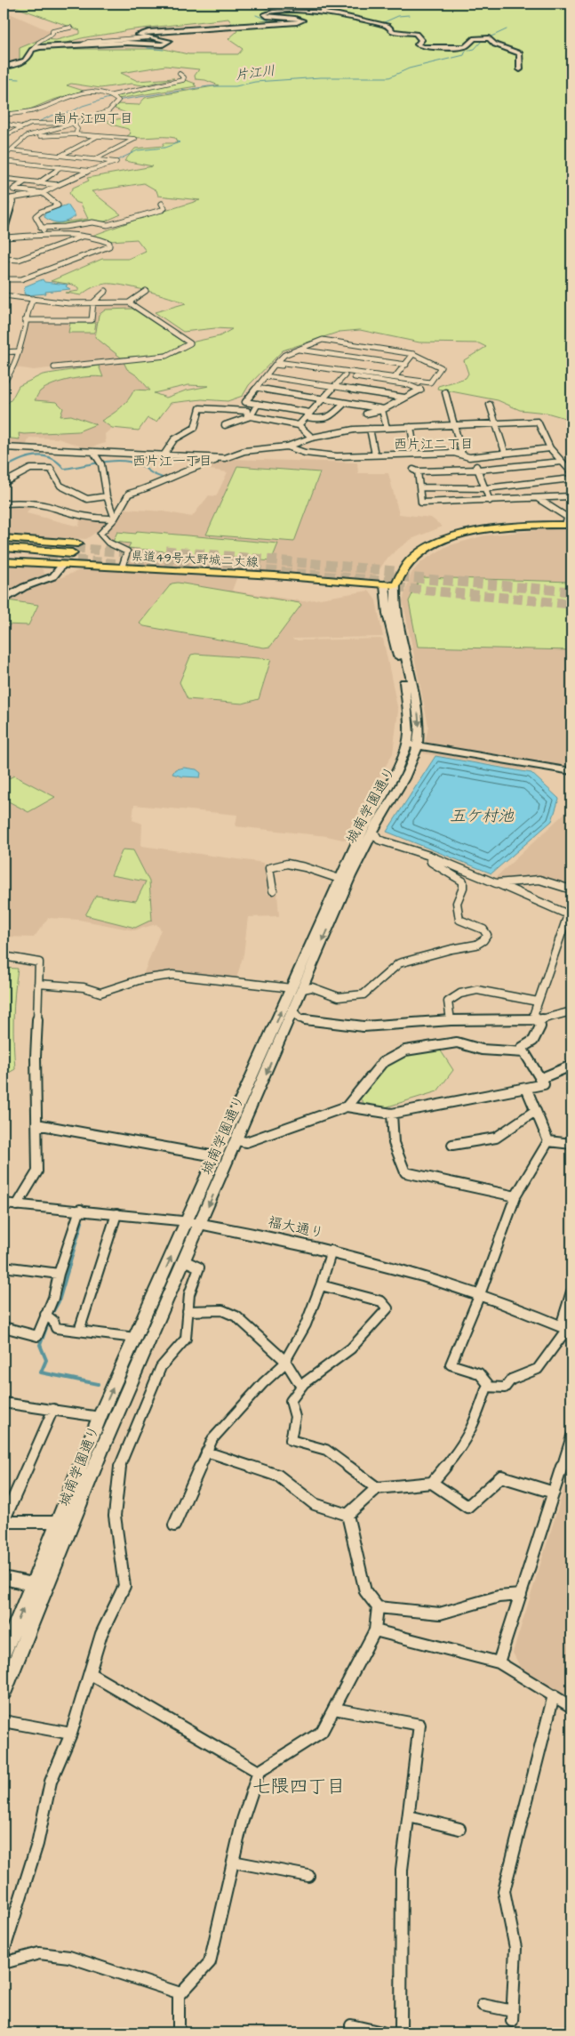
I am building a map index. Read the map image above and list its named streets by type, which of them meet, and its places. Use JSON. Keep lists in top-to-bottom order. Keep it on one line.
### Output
{"streets":{"main road":["県道49号大野城二丈線"],"street":["城南学園通り","福大通り"]},"crossings":[["県道49号大野城二丈線","城南学園通り"],["城南学園通り","福大通り"]],"districts":["南片江四丁目","西片江二丁目","西片江一丁目","七隈四丁目"],"water":["片江川","五ケ村池"]}
